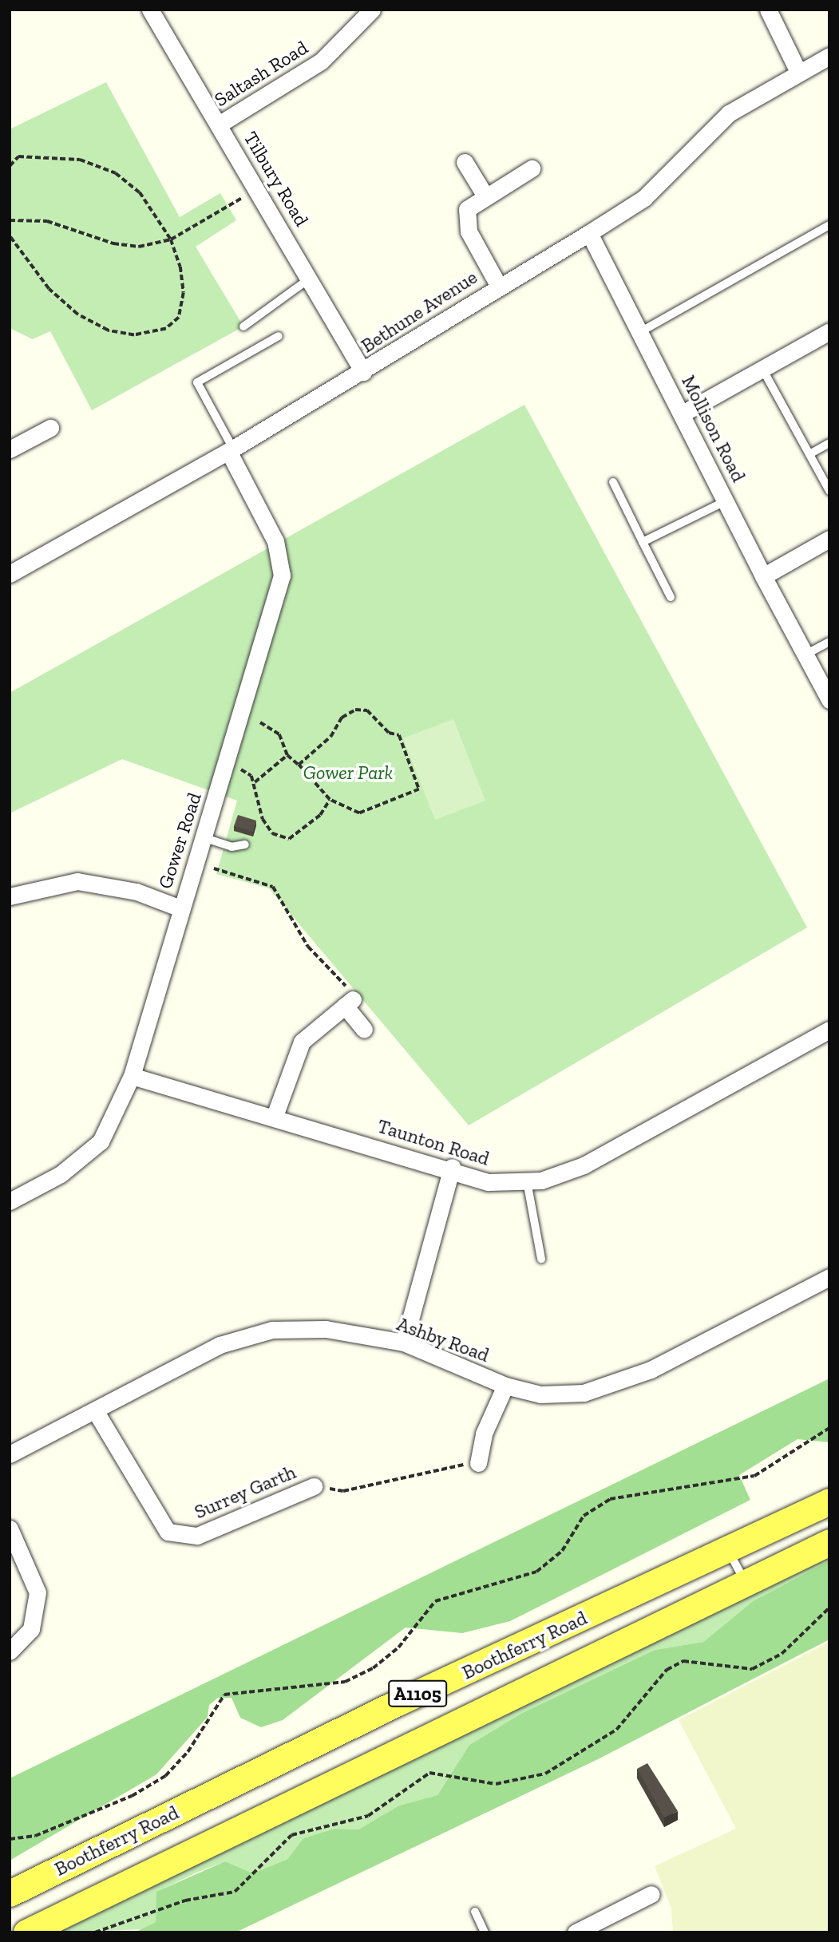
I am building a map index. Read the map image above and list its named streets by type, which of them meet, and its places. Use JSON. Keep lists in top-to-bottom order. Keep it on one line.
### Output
{"streets":{"main road":["Boothferry Road","A1105"],"street":["Saltash Road","Tilbury Road","Bethune Avenue","Mollison Road","Gower Road","Taunton Road","Ashby Road","Surrey Garth"]},"crossings":[["Saltash Road","Tilbury Road"],["Tilbury Road","Bethune Avenue"],["Bethune Avenue","Mollison Road"],["Bethune Avenue","Gower Road"],["Gower Road","Taunton Road"],["Ashby Road","Surrey Garth"]],"parks":["Gower Park"]}
